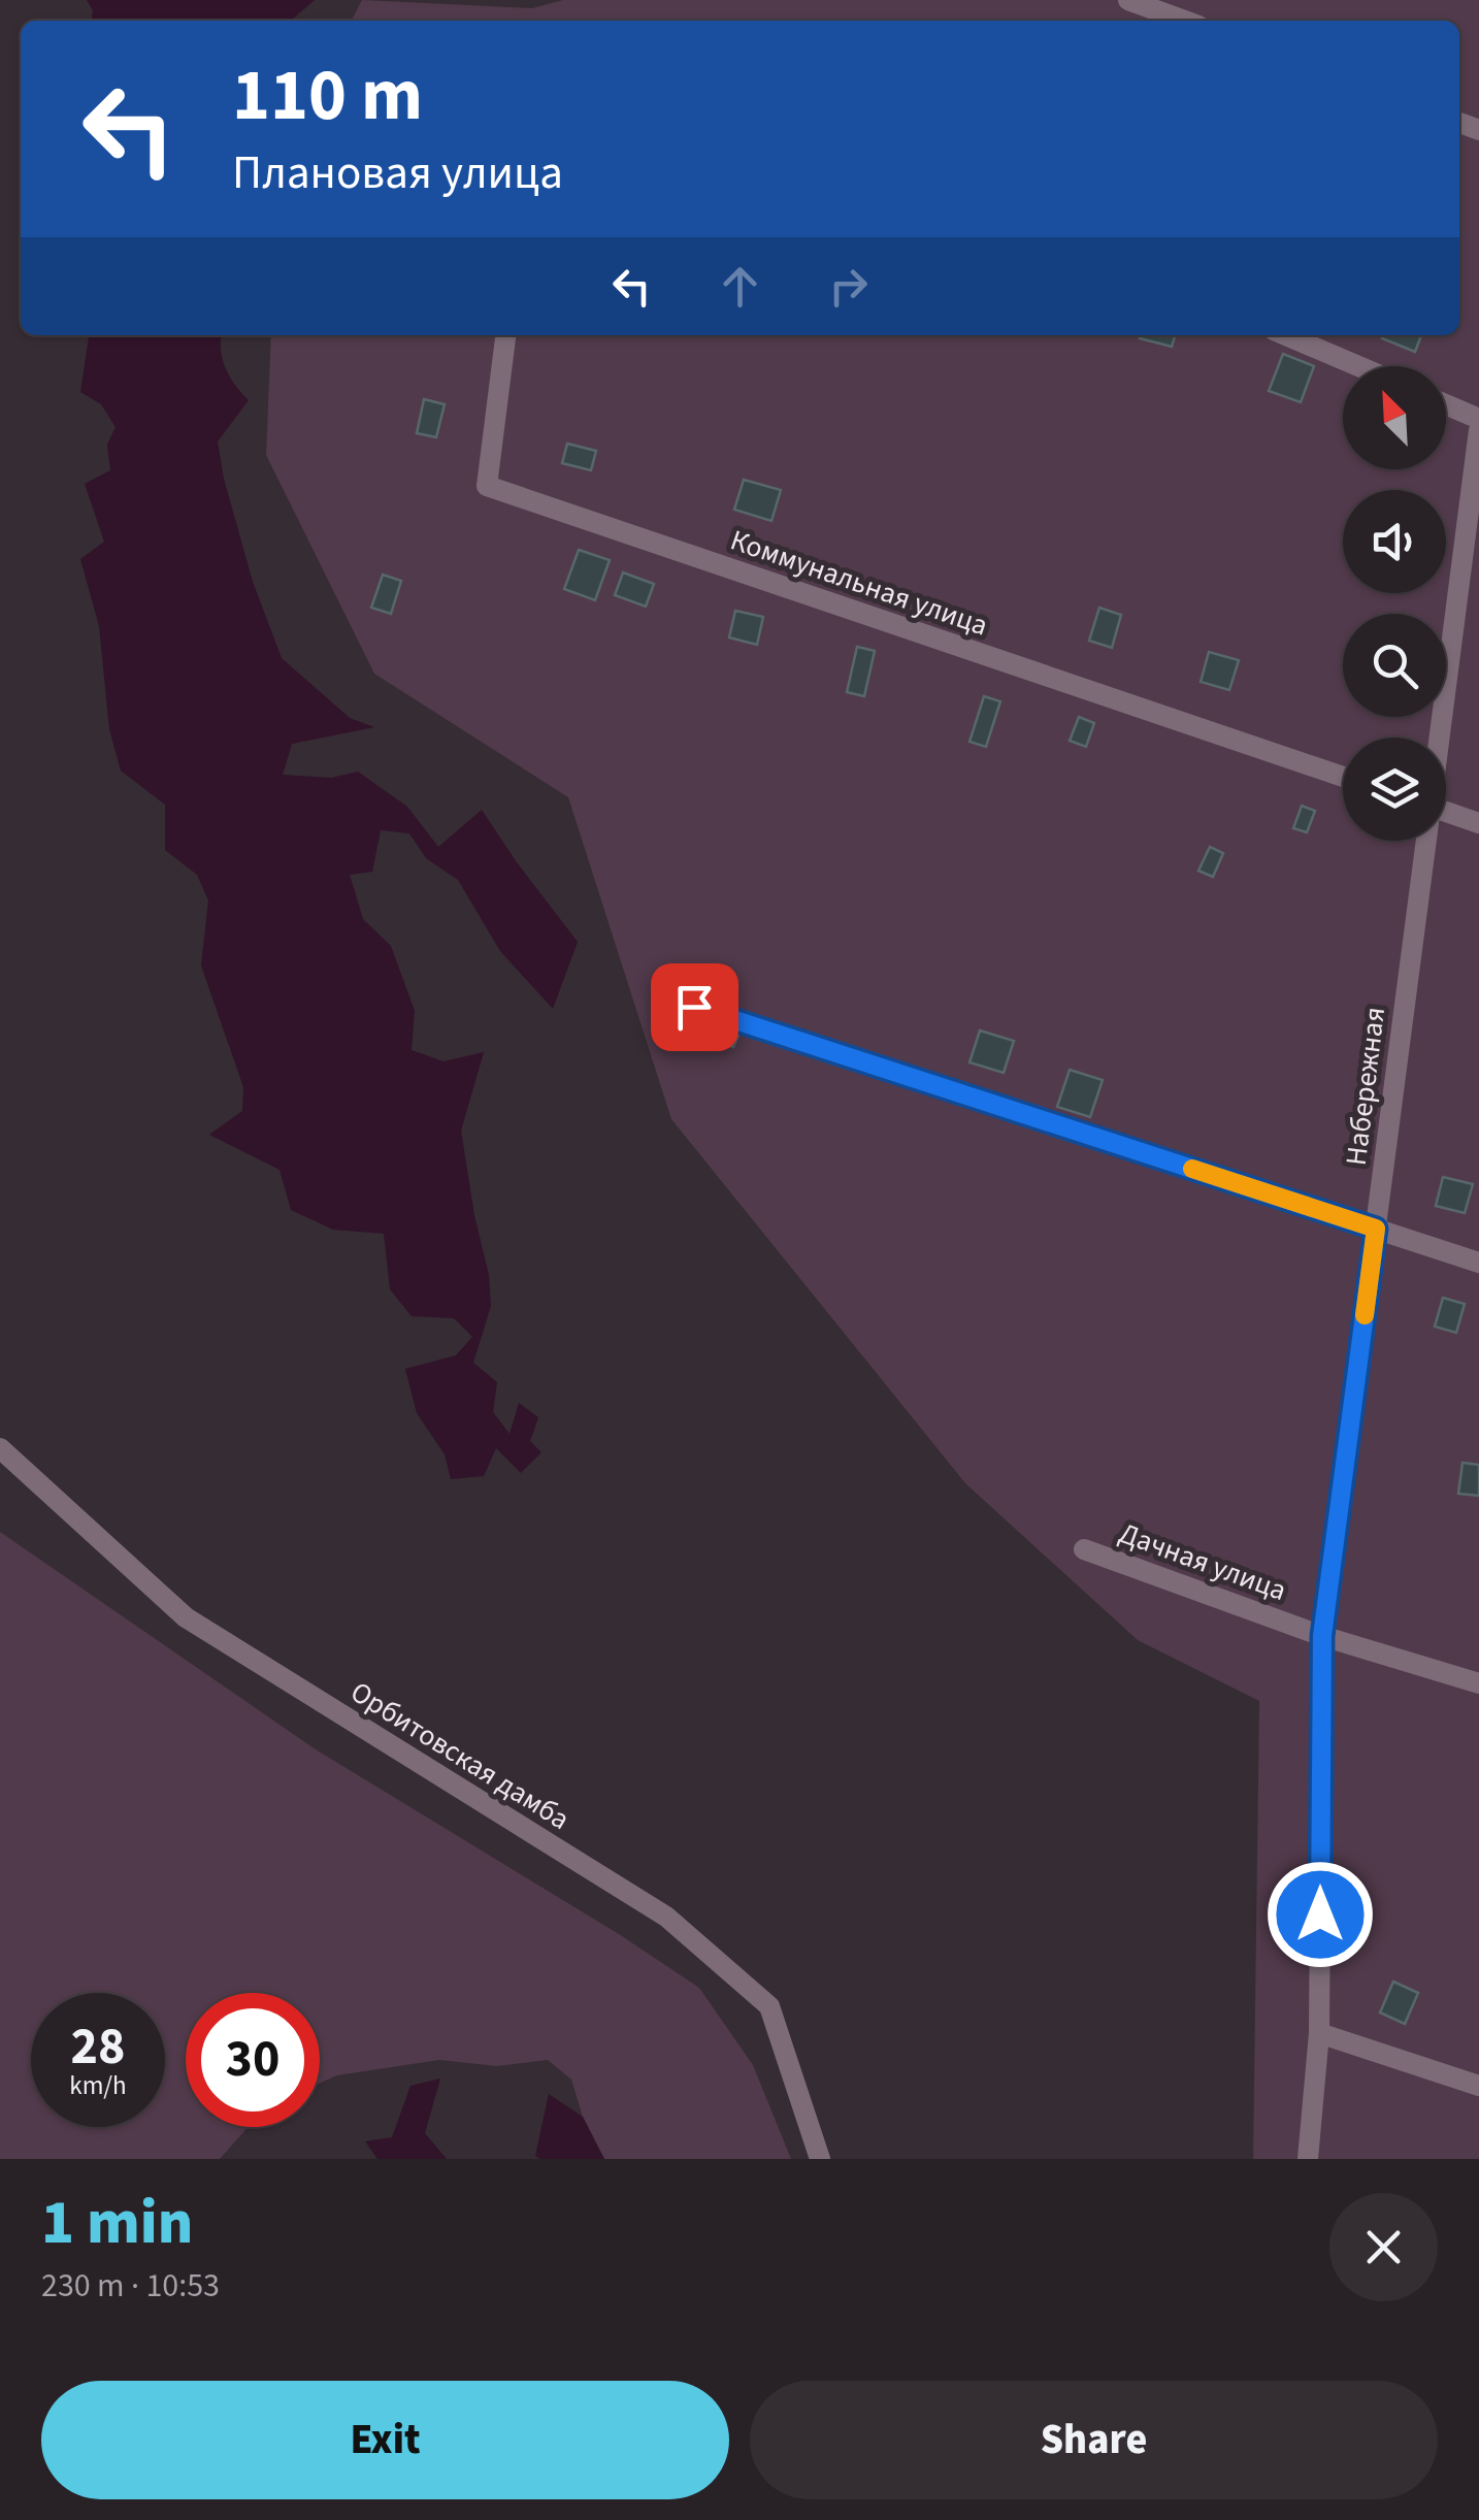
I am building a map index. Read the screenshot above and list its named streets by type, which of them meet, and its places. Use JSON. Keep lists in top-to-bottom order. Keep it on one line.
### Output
{"streets":{"street":["Коммунальная улица","Набережная","Дачная улица","Орбитовская дамба"]},"crossings":[["Набережная","Дачная улица"]],"north":"top left","page":{"turn":["110 m","Плановая улица"],"speed":"28 km/h","limit":"30","heading":["1 min","230 m · 10:53"],"buttons":["Exit","Share"]}}
